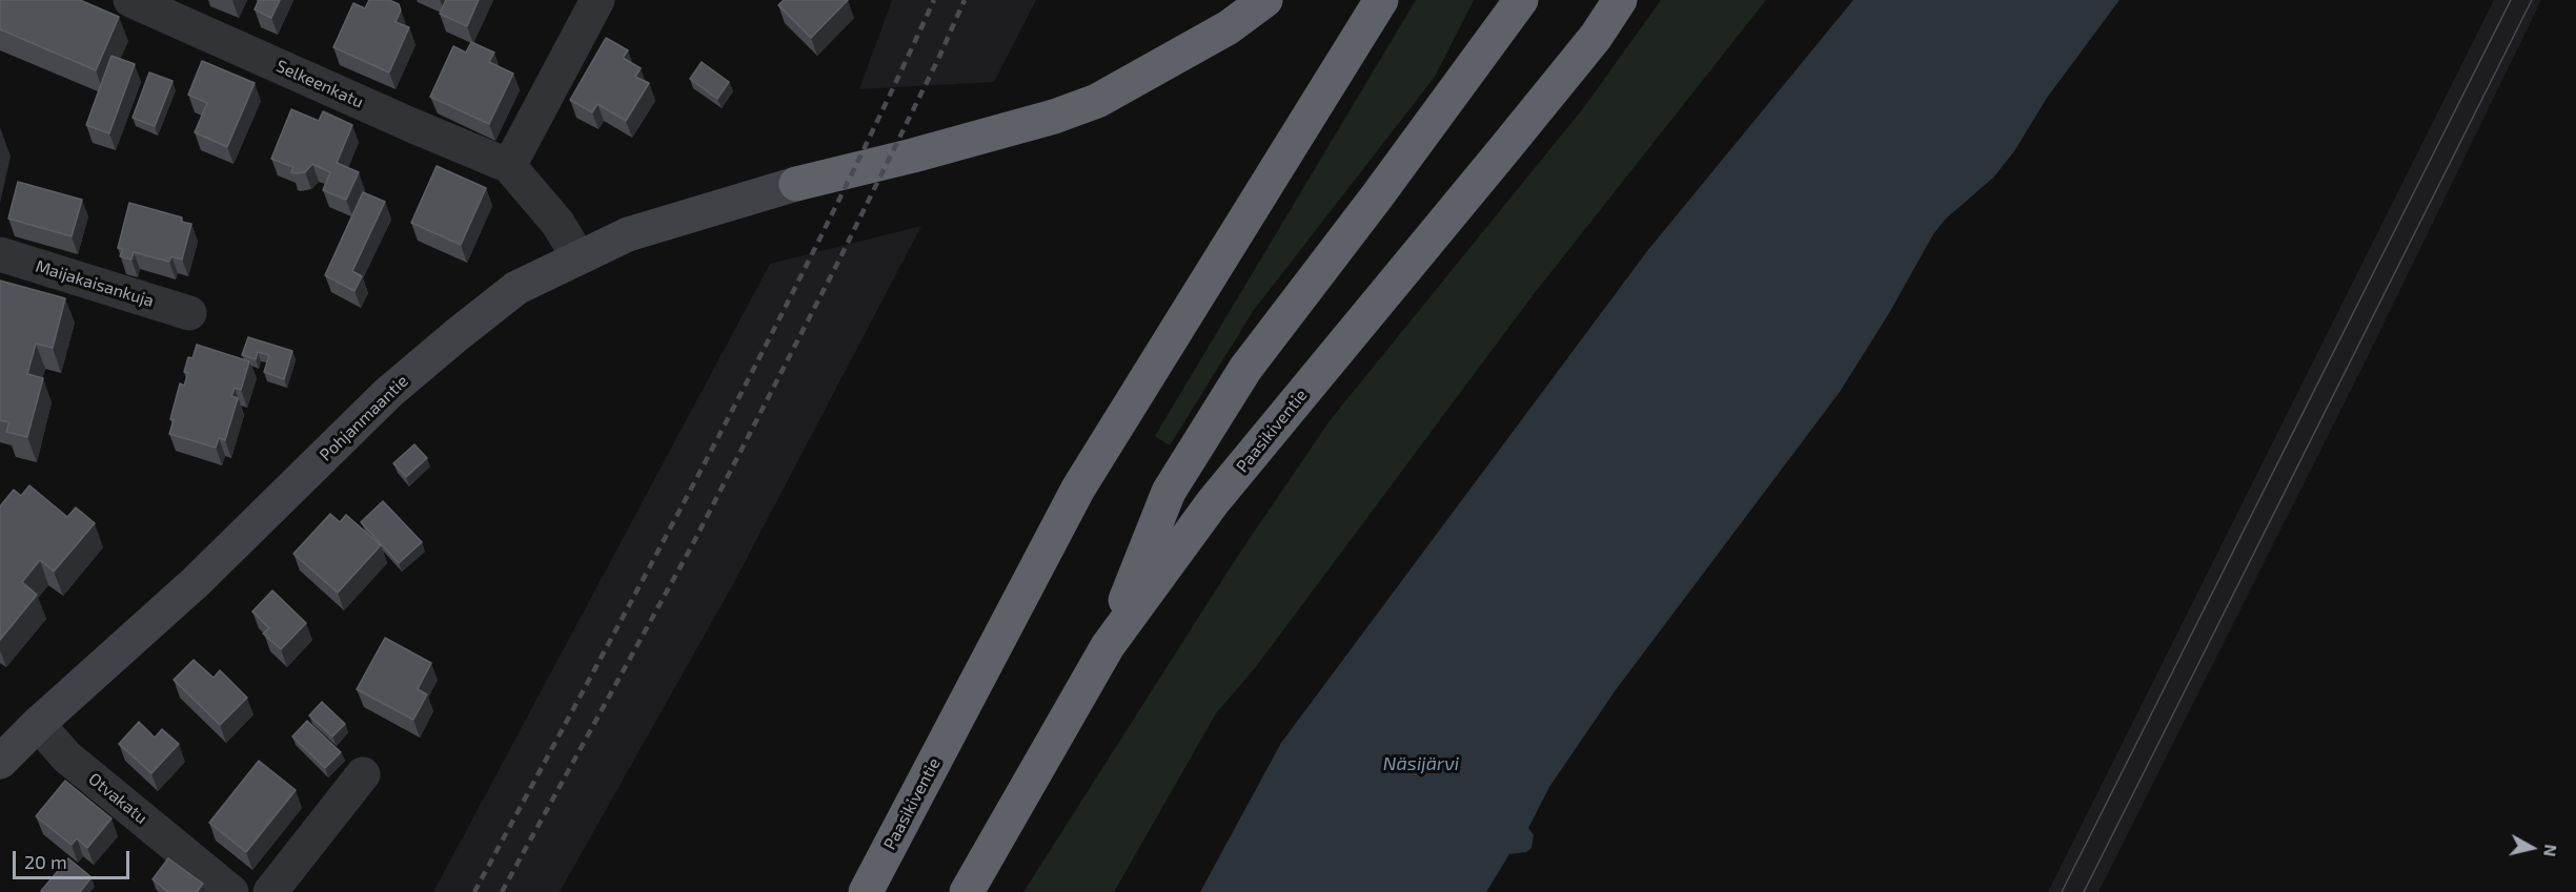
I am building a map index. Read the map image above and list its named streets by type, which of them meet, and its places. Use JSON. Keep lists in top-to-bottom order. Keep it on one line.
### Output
{"streets":{"highway":["Paasikiventie"],"street":["Selkeenkatu","Maijakaisankuja","Pohjanmaantie","Otvakatu"]},"crossings":[["Selkeenkatu","Pohjanmaantie"],["Pohjanmaantie","Otvakatu"]],"water":["Näsijärvi"],"scale_bar":"20 m","north":"right"}
